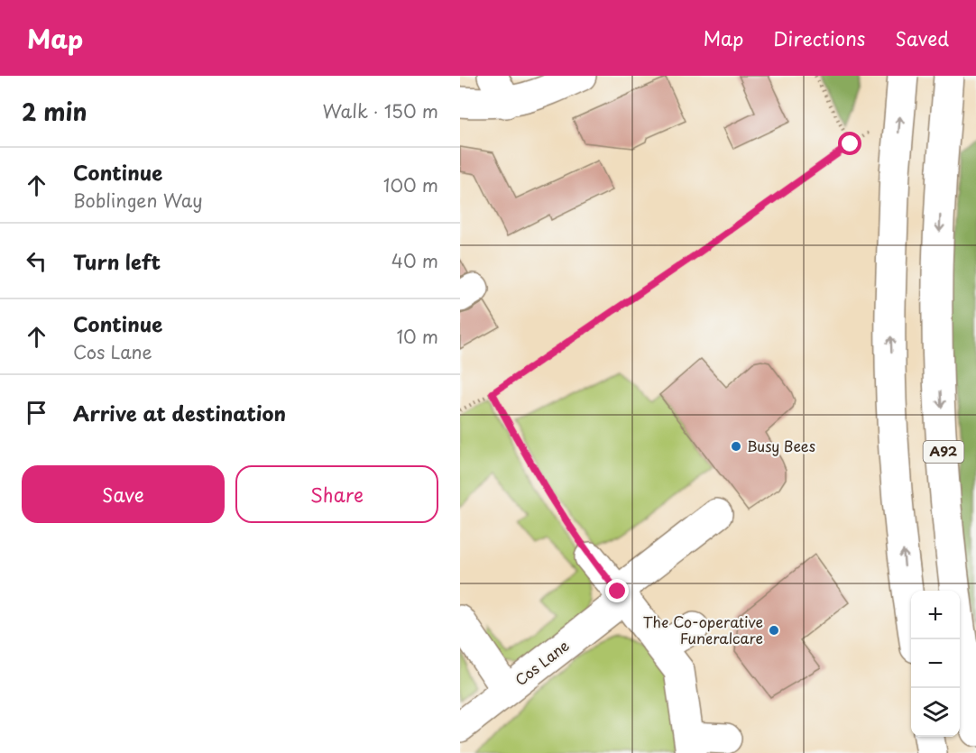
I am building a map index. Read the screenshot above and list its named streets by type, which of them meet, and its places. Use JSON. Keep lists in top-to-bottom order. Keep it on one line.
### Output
{"streets":{"main road":["A92","Cos Lane"]},"places":["Busy Bees","The Co-operative Funeralcare"],"page":{"header":"Map","nav":["Map","Directions","Saved"],"heading":["2 min","Walk · 150 m"],"list":[["Continue","Boblingen Way","100 m"],["Turn left","40 m"],["Continue","Cos Lane","10 m"],"Arrive at destination"],"buttons":["Save","Share"],"map_buttons":["+","−"]}}
